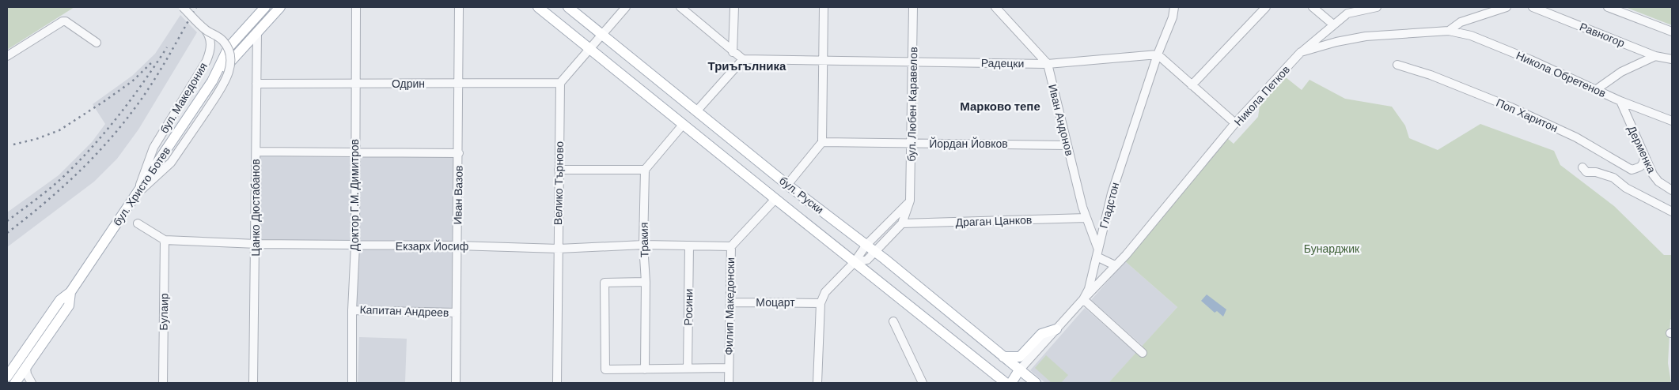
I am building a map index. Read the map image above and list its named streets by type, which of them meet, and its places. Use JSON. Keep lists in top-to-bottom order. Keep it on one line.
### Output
{"streets":{"main road":["бул. Христо Ботев","бул. Руски","Гладстон"],"street":["Равногор","Радецки","Никола Обретенов","Одрин","Никола Петков","бул. Македония","бул. Любен Каравелов","Поп Харитон","Иван Андонов","Йордан Йовков","Дерменка","Велико Търново","Доктор Г.М. Димитров","Иван Вазов","Цанко Дюстабанов","Драган Цанков","Тракия","Екзарх Йосиф","Моцарт","Филип Македонски","Росини","Капитан Андреев","Булаир"]},"crossings":[["Радецки","бул. Любен Каравелов"],["Радецки","Иван Андонов"],["Радецки","Гладстон"],["Никола Обретенов","Дерменка"],["Одрин","Велико Търново"],["Одрин","Доктор Г.М. Димитров"],["Одрин","Иван Вазов"],["Одрин","Цанко Дюстабанов"],["Никола Петков","Гладстон"],["бул. Македония","бул. Христо Ботев"],["бул. Любен Каравелов","Йордан Йовков"],["бул. Любен Каравелов","бул. Руски"],["бул. Любен Каравелов","Драган Цанков"],["Поп Харитон","Дерменка"],["Иван Андонов","Йордан Йовков"],["Иван Андонов","Гладстон"],["Иван Андонов","Драган Цанков"],["Велико Търново","Екзарх Йосиф"],["бул. Христо Ботев","Цанко Дюстабанов"],["Доктор Г.М. Димитров","Екзарх Йосиф"],["Доктор Г.М. Димитров","Капитан Андреев"],["Иван Вазов","Екзарх Йосиф"],["Иван Вазов","Капитан Андреев"],["бул. Руски","Гладстон"],["бул. Руски","Филип Македонски"],["Цанко Дюстабанов","Екзарх Йосиф"],["Тракия","Екзарх Йосиф"],["Екзарх Йосиф","Филип Македонски"],["Екзарх Йосиф","Росини"],["Екзарх Йосиф","Булаир"],["Моцарт","Филип Македонски"]],"districts":["Триъгълника","Марково тепе"],"parks":["Бунарджик"]}
